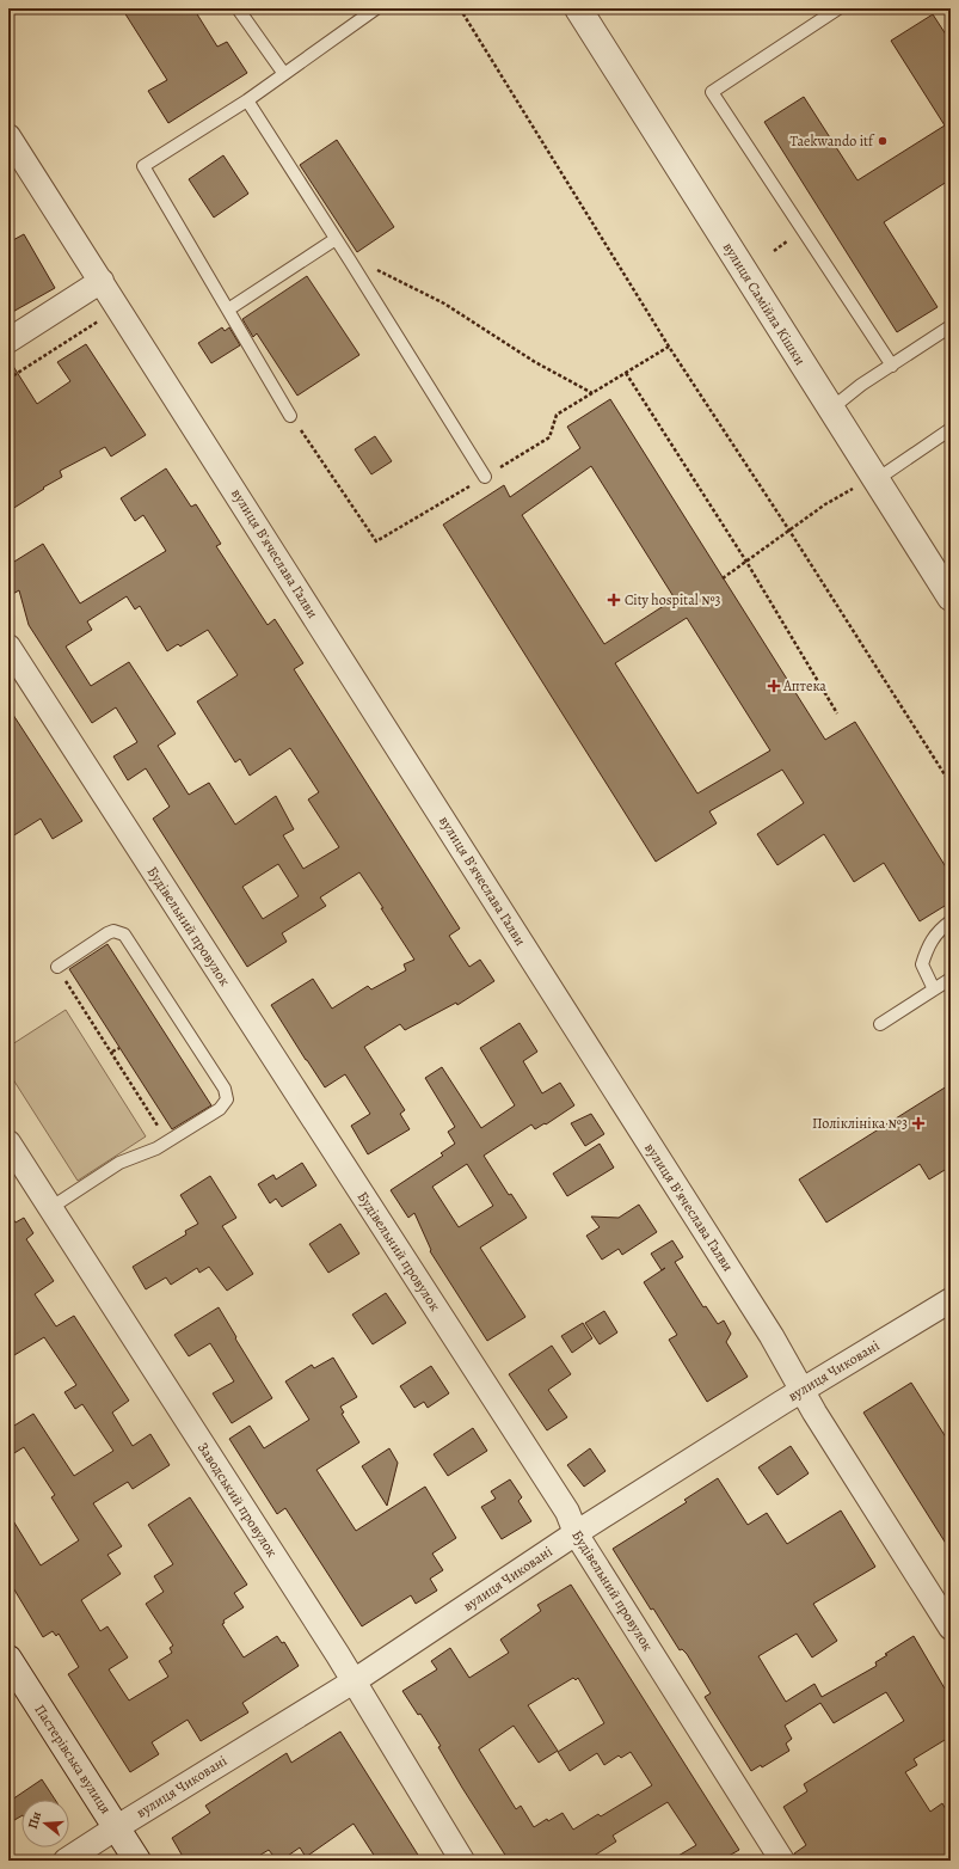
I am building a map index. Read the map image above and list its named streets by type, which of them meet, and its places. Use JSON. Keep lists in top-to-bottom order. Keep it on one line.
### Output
{"streets":{"street":["вулиця Самійла Кішки","вулиця Вʼячеслава Галви","Будівельний провулок","вулиця Чиковані","Заводський провулок","Пастерівська вулиця"]},"crossings":[["вулиця Вʼячеслава Галви","вулиця Чиковані"],["Будівельний провулок","вулиця Чиковані"],["вулиця Чиковані","Заводський провулок"],["вулиця Чиковані","Пастерівська вулиця"]],"places":{"other":["Taekwando itf"],"health":["City hospital №3","Аптека","Поліклініка №3"]},"north":"left"}
